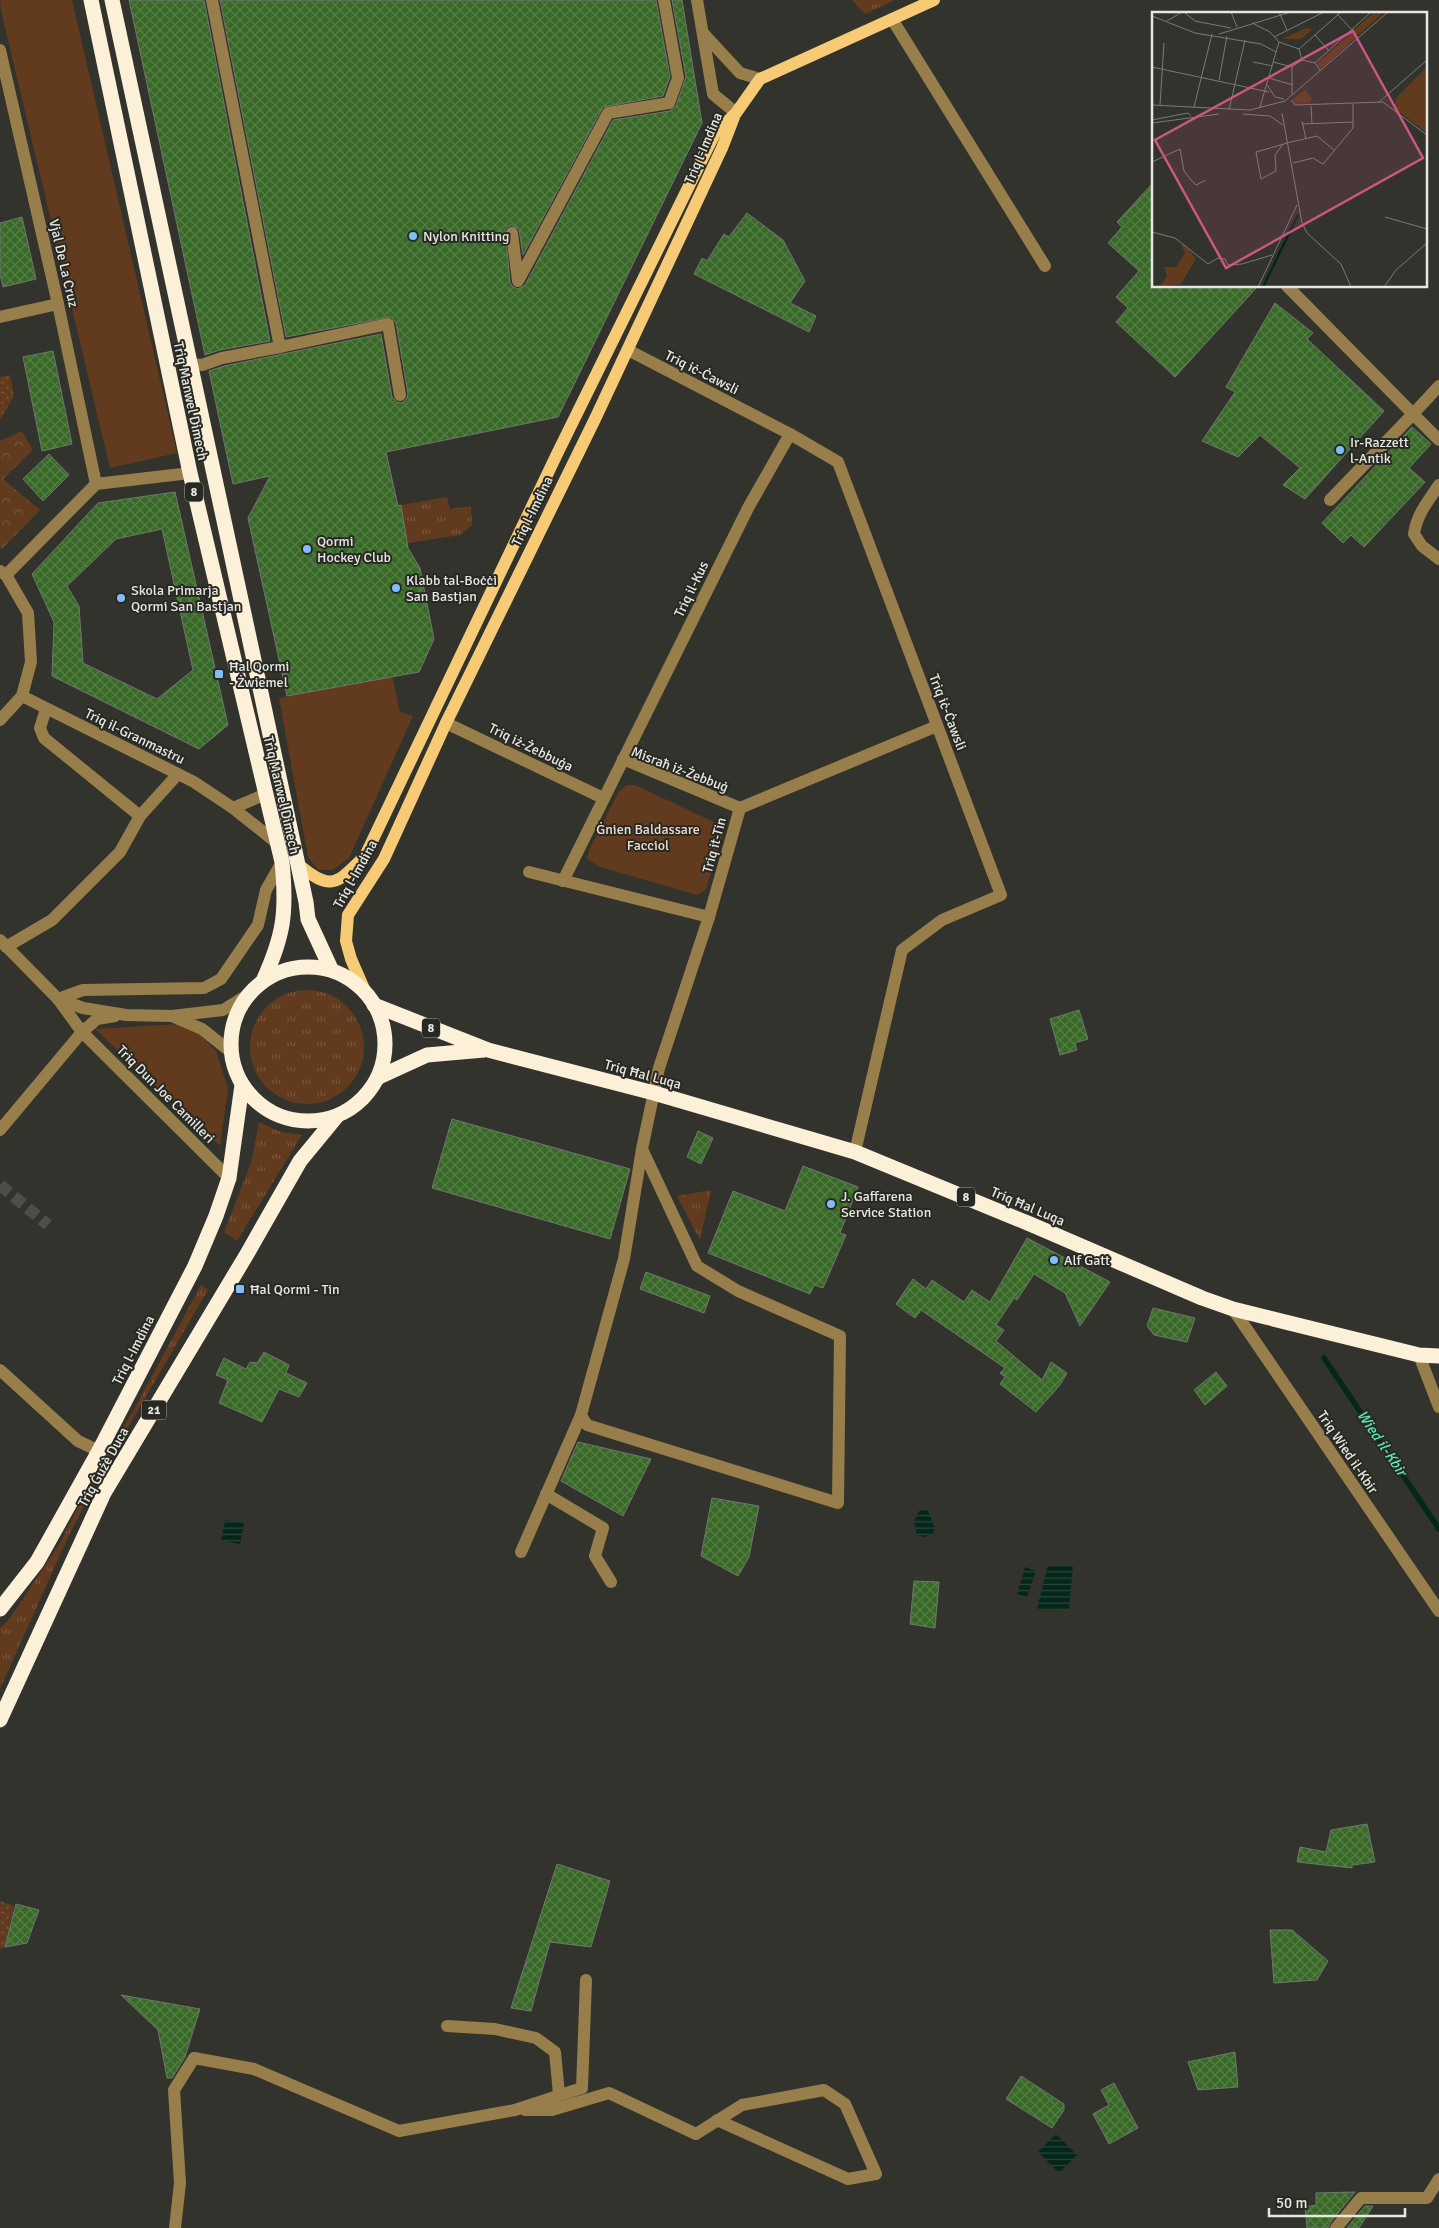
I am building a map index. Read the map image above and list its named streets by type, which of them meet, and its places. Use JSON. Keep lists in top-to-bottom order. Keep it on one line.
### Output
{"streets":{"highway":["Triq l-Imdina","Triq Manwel Dimech","8","Triq Ħal Luqa","21","Triq Ġużè Duca"],"street":["Vjal De La Cruz","Triq iċ-Ċawsli","Triq il-Kus","Triq il-Granmastru","Triq iż-Żebbuġa","Misraħ iż-Żebbuġ","Triq it-Tin","Triq Dun Joe Camilleri","Triq Wied il-Kbir"]},"crossings":[["Triq l-Imdina","Triq iċ-Ċawsli"],["Triq l-Imdina","Triq Manwel Dimech"],["Triq l-Imdina","8"],["Triq l-Imdina","Triq iż-Żebbuġa"],["Triq l-Imdina","Triq Ħal Luqa"],["Triq l-Imdina","Triq Dun Joe Camilleri"],["Triq l-Imdina","Triq Ġużè Duca"],["Triq iċ-Ċawsli","Triq il-Kus"],["Triq iċ-Ċawsli","Triq it-Tin"],["Triq iċ-Ċawsli","Triq Ħal Luqa"],["Triq Manwel Dimech","8"],["Triq Manwel Dimech","Triq il-Granmastru"],["Triq Manwel Dimech","Triq Ħal Luqa"],["Triq Manwel Dimech","Triq Ġużè Duca"],["8","Triq Ħal Luqa"],["8","Triq Ġużè Duca"],["Triq il-Kus","Misraħ iż-Żebbuġ"],["Triq iż-Żebbuġa","Misraħ iż-Żebbuġ"],["Misraħ iż-Żebbuġ","Triq it-Tin"],["Triq it-Tin","Triq Ħal Luqa"],["Triq Ħal Luqa","Triq Wied il-Kbir"],["Triq Ħal Luqa","Triq Ġużè Duca"]],"water":["Wied il-Kbir"],"parks":["Ġnien Baldassare Facciol"],"places":{"other":["Nylon Knitting","Ir-Razzett l-Antik","Qormi Hockey Club","Klabb tal-Boċċi San Bastjan","Skola Primarja Qormi San Bastjan","J. Gaffarena Service Station","Alf Gatt"],"transit":["Ħal Qormi - Żwiemel","Ħal Qormi - Tin"]},"scale_bar":"50 m"}
